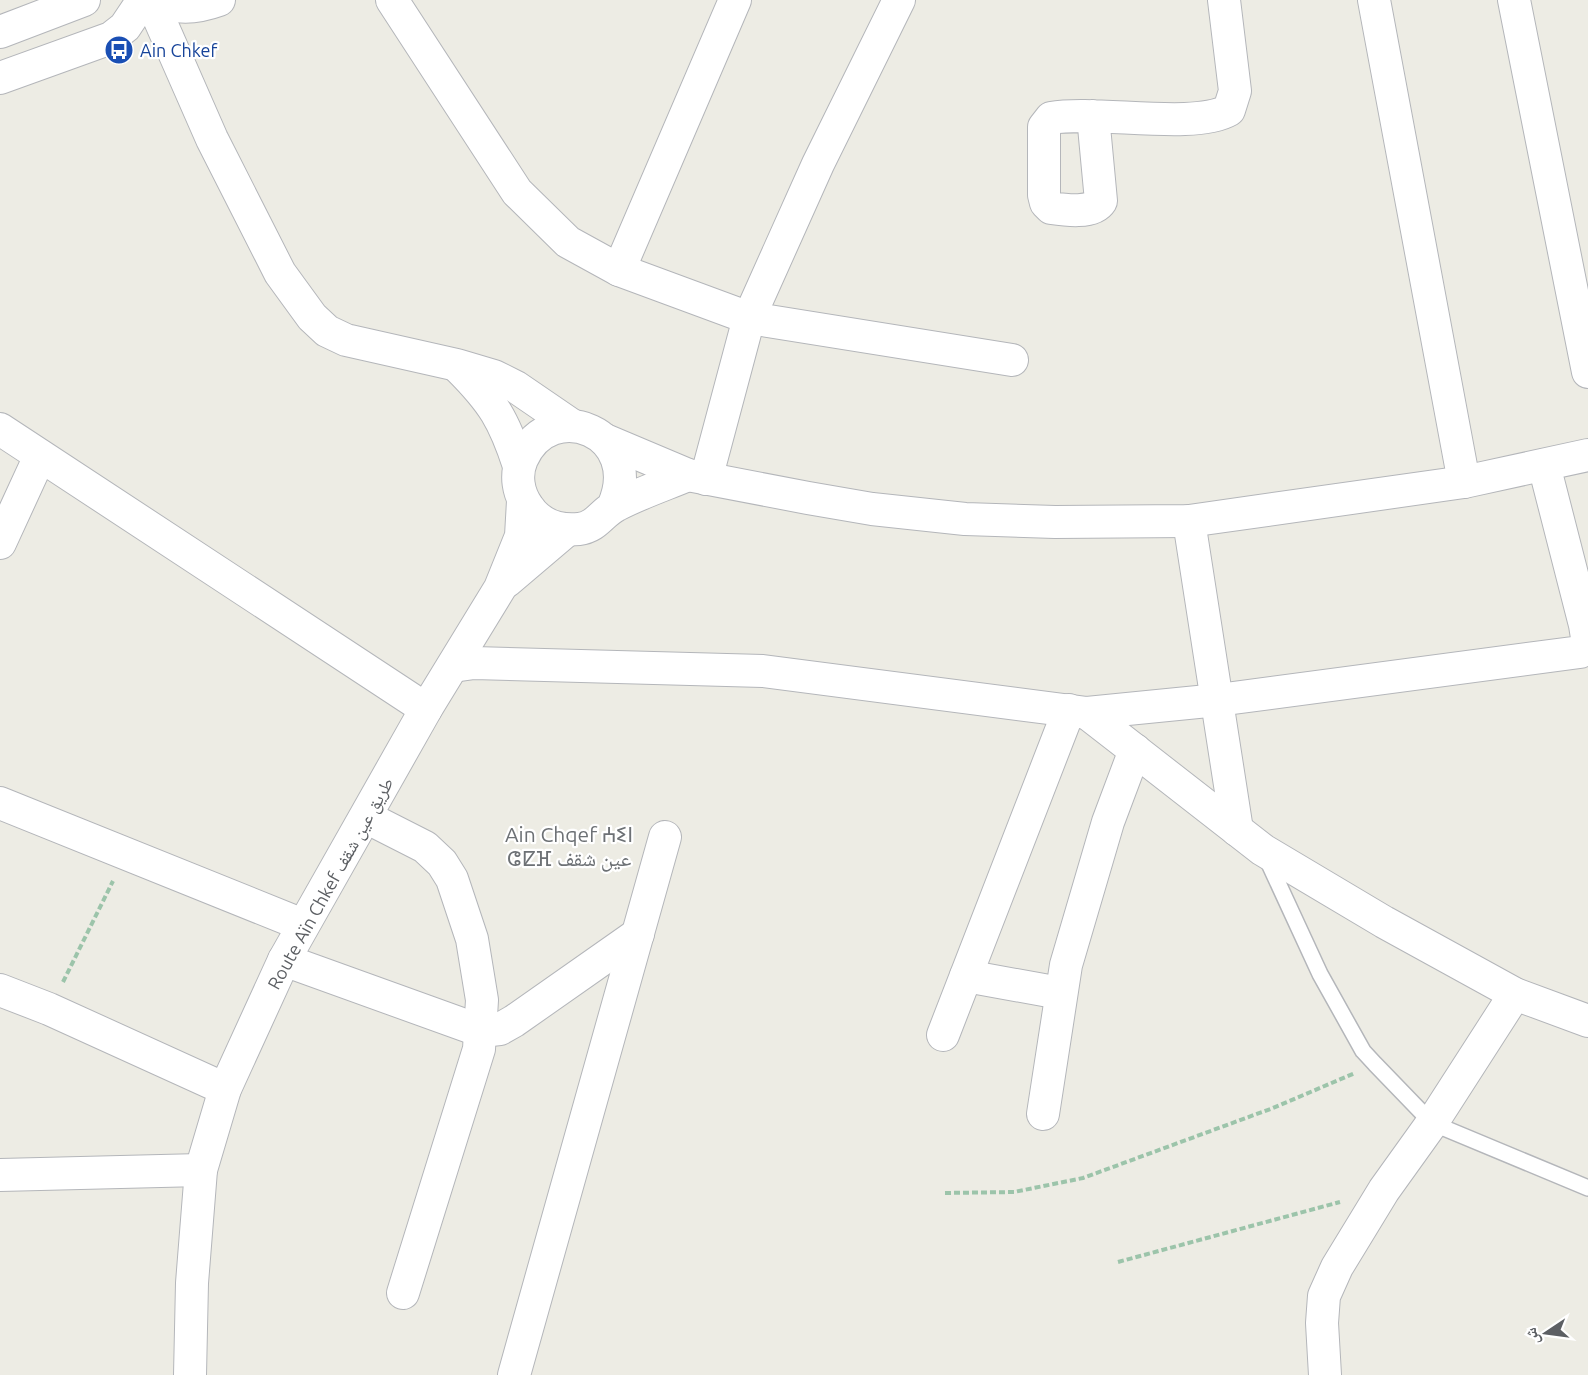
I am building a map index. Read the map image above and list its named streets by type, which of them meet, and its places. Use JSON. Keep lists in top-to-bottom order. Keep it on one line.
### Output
{"streets":{"street":["Route Aïn Chkef طريق عين شقف"]},"districts":["Ain Chqef ⵄⵉⵏ ⵛⵇⴼ عين شقف"],"places":{"bus stop":["Ain Chkef"]},"north":"left"}
